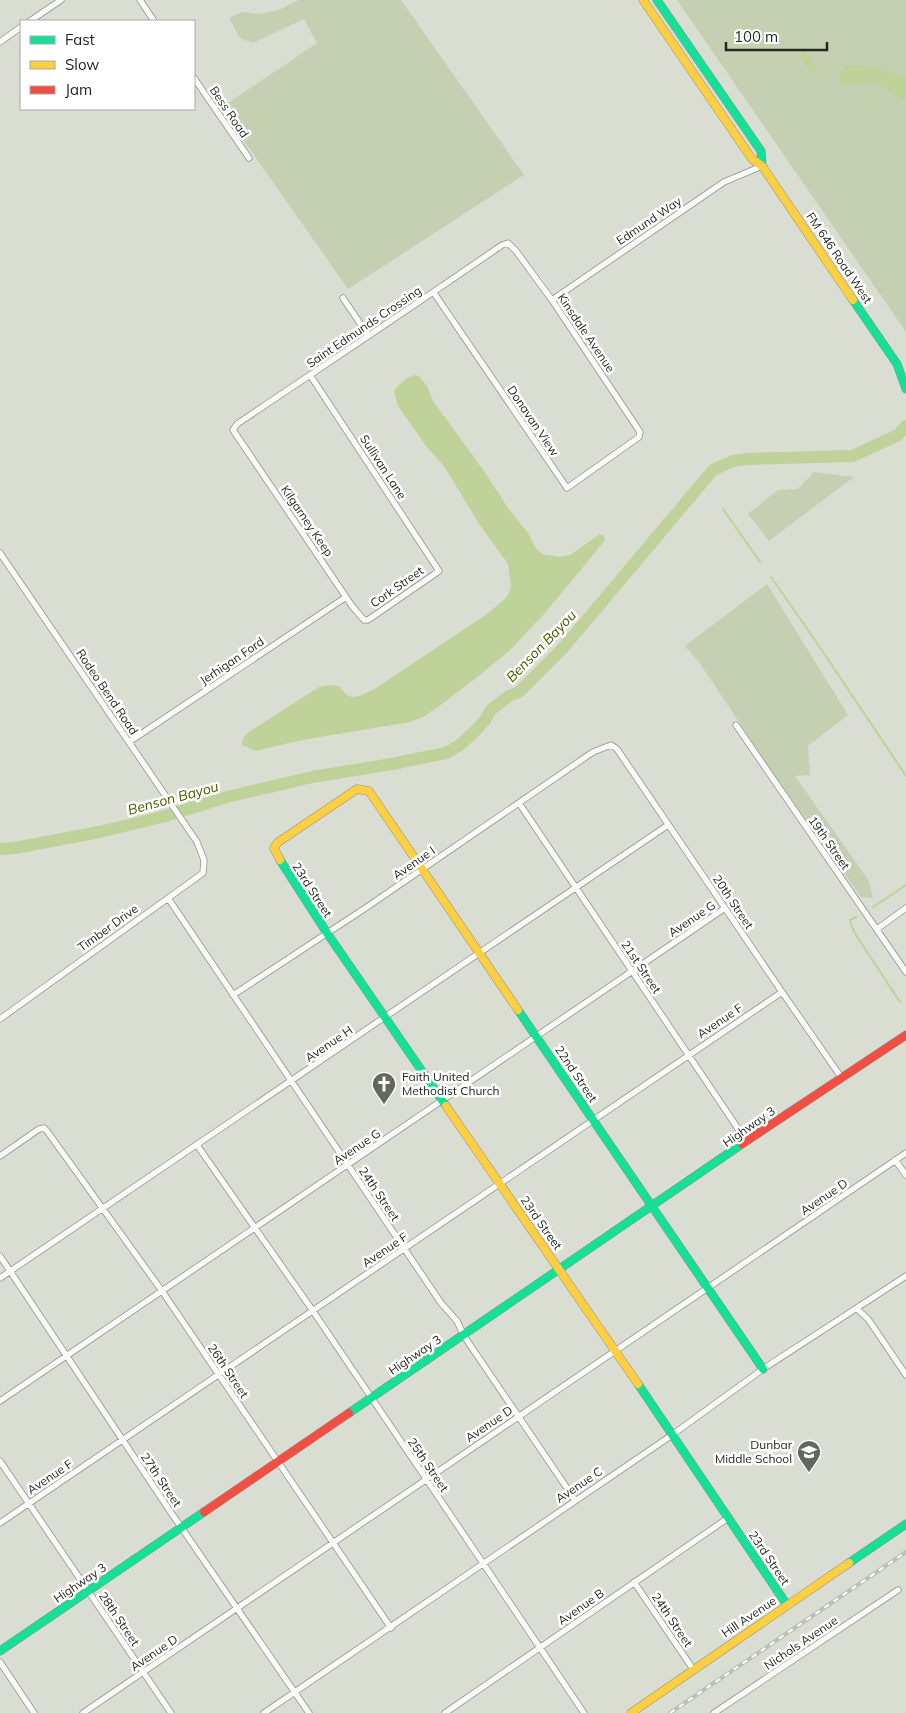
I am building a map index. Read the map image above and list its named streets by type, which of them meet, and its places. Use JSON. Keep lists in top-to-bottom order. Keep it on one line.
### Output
{"streets":{"street":["Bess Road","Edmund Way","FM 646 Road West","Saint Edmunds Crossing","Kinsdale Avenue","Donavan View","Sullivan Lane","Kilgarney Keep","Cork Street","Jerhigan Ford","Rodeo Bend Road","19th Street","Avenue I","23rd Street","20th Street","Avenue G","Timber Drive","21st Street","Avenue F","Avenue H","22nd Street","Highway 3","24th Street","Avenue D","26th Street","25th Street","27th Street","Avenue C","Avenue B","Hill Avenue","28th Street","Nichols Avenue"]},"crossings":[["Edmund Way","FM 646 Road West"],["Edmund Way","Kinsdale Avenue"],["Saint Edmunds Crossing","Kinsdale Avenue"],["Saint Edmunds Crossing","Donavan View"],["Saint Edmunds Crossing","Sullivan Lane"],["Saint Edmunds Crossing","Kilgarney Keep"],["Kinsdale Avenue","Donavan View"],["Sullivan Lane","Cork Street"],["Kilgarney Keep","Cork Street"],["Kilgarney Keep","Jerhigan Ford"],["Jerhigan Ford","Rodeo Bend Road"],["Rodeo Bend Road","Timber Drive"],["Avenue I","23rd Street"],["Avenue I","20th Street"],["Avenue I","21st Street"],["Avenue I","22nd Street"],["Avenue I","24th Street"],["23rd Street","Avenue G"],["23rd Street","Avenue F"],["23rd Street","Avenue H"],["23rd Street","22nd Street"],["23rd Street","Highway 3"],["23rd Street","Avenue D"],["23rd Street","Avenue C"],["23rd Street","Avenue B"],["23rd Street","Hill Avenue"],["20th Street","Avenue G"],["20th Street","Avenue F"],["20th Street","Avenue H"],["20th Street","Highway 3"],["Avenue G","21st Street"],["Avenue G","22nd Street"],["Avenue G","24th Street"],["Avenue G","26th Street"],["Avenue G","25th Street"],["Avenue G","27th Street"],["Timber Drive","24th Street"],["21st Street","Avenue F"],["21st Street","Avenue H"],["21st Street","Highway 3"],["Avenue F","22nd Street"],["Avenue F","24th Street"],["Avenue F","26th Street"],["Avenue F","25th Street"],["Avenue F","27th Street"],["Avenue F","28th Street"],["Avenue H","22nd Street"],["Avenue H","24th Street"],["Avenue H","26th Street"],["Avenue H","25th Street"],["Avenue H","27th Street"],["22nd Street","Highway 3"],["22nd Street","Avenue D"],["22nd Street","Avenue C"],["Highway 3","24th Street"],["Highway 3","26th Street"],["Highway 3","25th Street"],["Highway 3","27th Street"],["Highway 3","28th Street"],["24th Street","Avenue D"],["24th Street","Avenue C"],["24th Street","Avenue B"],["24th Street","Hill Avenue"],["Avenue D","26th Street"],["Avenue D","25th Street"],["Avenue D","27th Street"],["Avenue D","28th Street"],["26th Street","Avenue C"],["25th Street","Avenue C"],["25th Street","Avenue B"],["27th Street","Avenue C"]],"water":["Benson Bayou"],"places":{"church":["Faith United Methodist Church"],"school or university":["Dunbar Middle School"]},"legend":["Fast","Slow","Jam"],"scale_bar":"100 m"}
